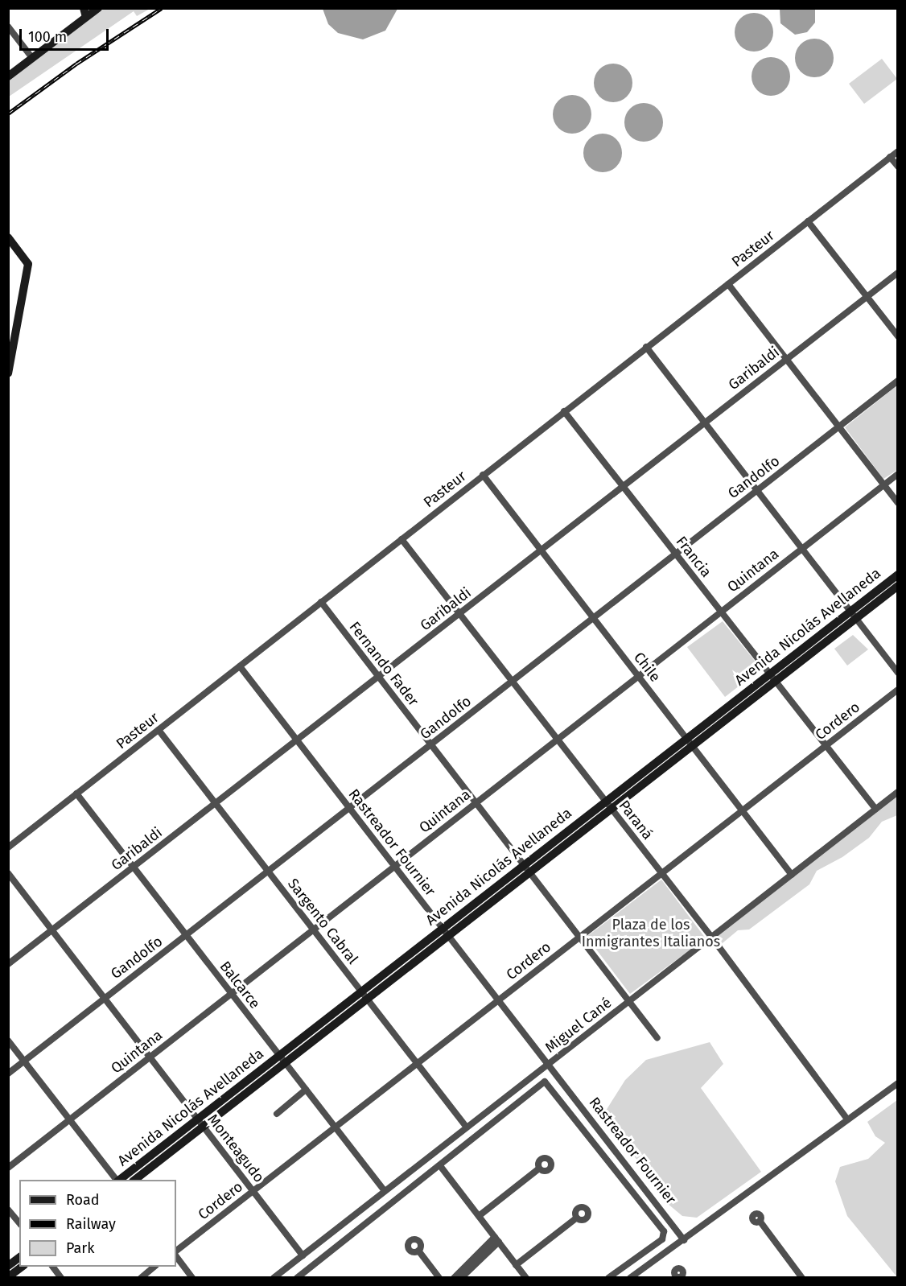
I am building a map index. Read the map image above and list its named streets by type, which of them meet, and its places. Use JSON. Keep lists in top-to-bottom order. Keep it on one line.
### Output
{"streets":{"main road":["Avenida Nicolás Avellaneda"],"street":["Pasteur","Garibaldi","Gandolfo","Francia","Quintana","Fernando Fader","Chile","Cordero","Paraná","Rastreador Fournier","Sargento Cabral","Balcarce","Miguel Cané","Monteagudo"]},"crossings":[["Pasteur","Francia"],["Pasteur","Fernando Fader"],["Pasteur","Chile"],["Pasteur","Paraná"],["Pasteur","Rastreador Fournier"],["Pasteur","Sargento Cabral"],["Pasteur","Balcarce"],["Garibaldi","Francia"],["Garibaldi","Fernando Fader"],["Garibaldi","Chile"],["Garibaldi","Paraná"],["Garibaldi","Rastreador Fournier"],["Garibaldi","Sargento Cabral"],["Garibaldi","Balcarce"],["Garibaldi","Monteagudo"],["Gandolfo","Francia"],["Gandolfo","Fernando Fader"],["Gandolfo","Chile"],["Gandolfo","Paraná"],["Gandolfo","Rastreador Fournier"],["Gandolfo","Sargento Cabral"],["Gandolfo","Balcarce"],["Gandolfo","Monteagudo"],["Francia","Quintana"],["Francia","Avenida Nicolás Avellaneda"],["Francia","Cordero"],["Francia","Miguel Cané"],["Quintana","Fernando Fader"],["Quintana","Chile"],["Quintana","Paraná"],["Quintana","Rastreador Fournier"],["Quintana","Sargento Cabral"],["Quintana","Balcarce"],["Quintana","Monteagudo"],["Avenida Nicolás Avellaneda","Fernando Fader"],["Avenida Nicolás Avellaneda","Chile"],["Avenida Nicolás Avellaneda","Paraná"],["Avenida Nicolás Avellaneda","Rastreador Fournier"],["Avenida Nicolás Avellaneda","Sargento Cabral"],["Avenida Nicolás Avellaneda","Balcarce"],["Avenida Nicolás Avellaneda","Monteagudo"],["Fernando Fader","Cordero"],["Fernando Fader","Miguel Cané"],["Chile","Cordero"],["Chile","Miguel Cané"],["Cordero","Paraná"],["Cordero","Rastreador Fournier"],["Cordero","Sargento Cabral"],["Cordero","Balcarce"],["Cordero","Monteagudo"],["Paraná","Miguel Cané"],["Rastreador Fournier","Miguel Cané"],["Sargento Cabral","Miguel Cané"],["Balcarce","Miguel Cané"],["Miguel Cané","Monteagudo"]],"parks":["Plaza de los Inmigrantes Italianos"],"legend":["Road","Railway","Park"],"scale_bar":"100 m"}
